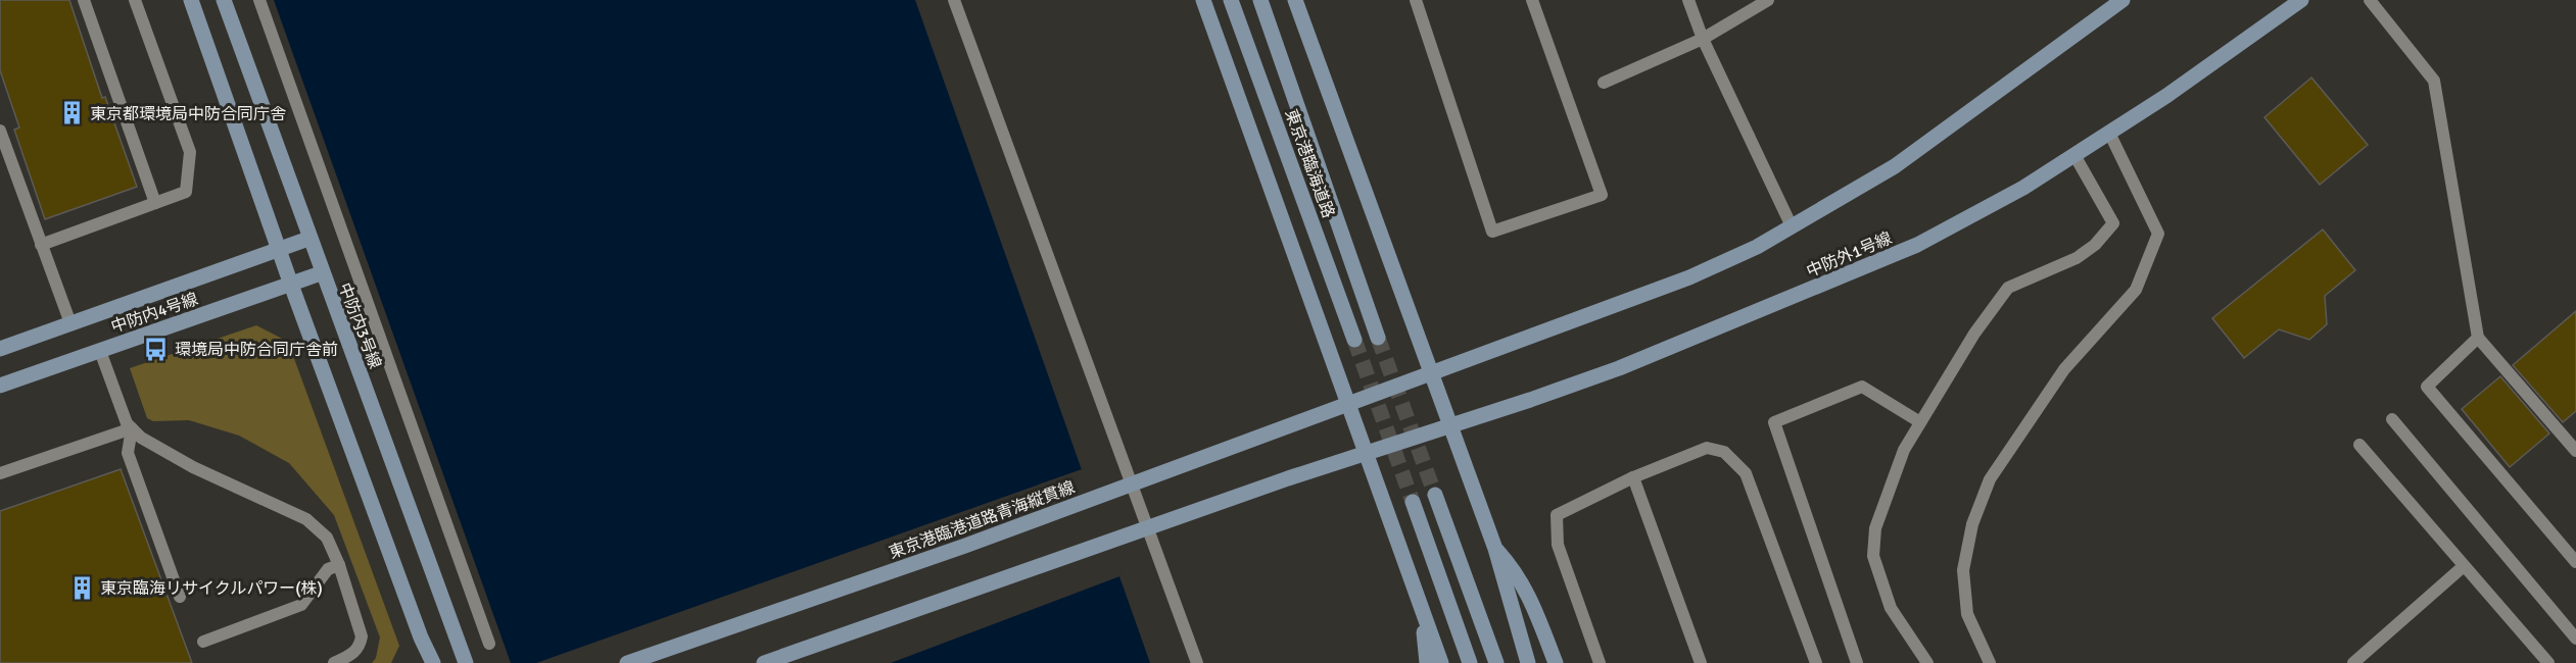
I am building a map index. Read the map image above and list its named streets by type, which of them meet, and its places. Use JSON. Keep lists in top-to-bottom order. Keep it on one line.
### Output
{"streets":{"street":["東京港臨海道路","中防外1号線","中防内4号線","中防内3号線","東京港臨港道路青海縦貫線"]},"crossings":[["中防内4号線","中防内3号線"]],"places":{"building":["東京都環境局中防合同庁舎","東京臨海リサイクルパワー(株)"],"bus stop":["環境局中防合同庁舎前"]}}
